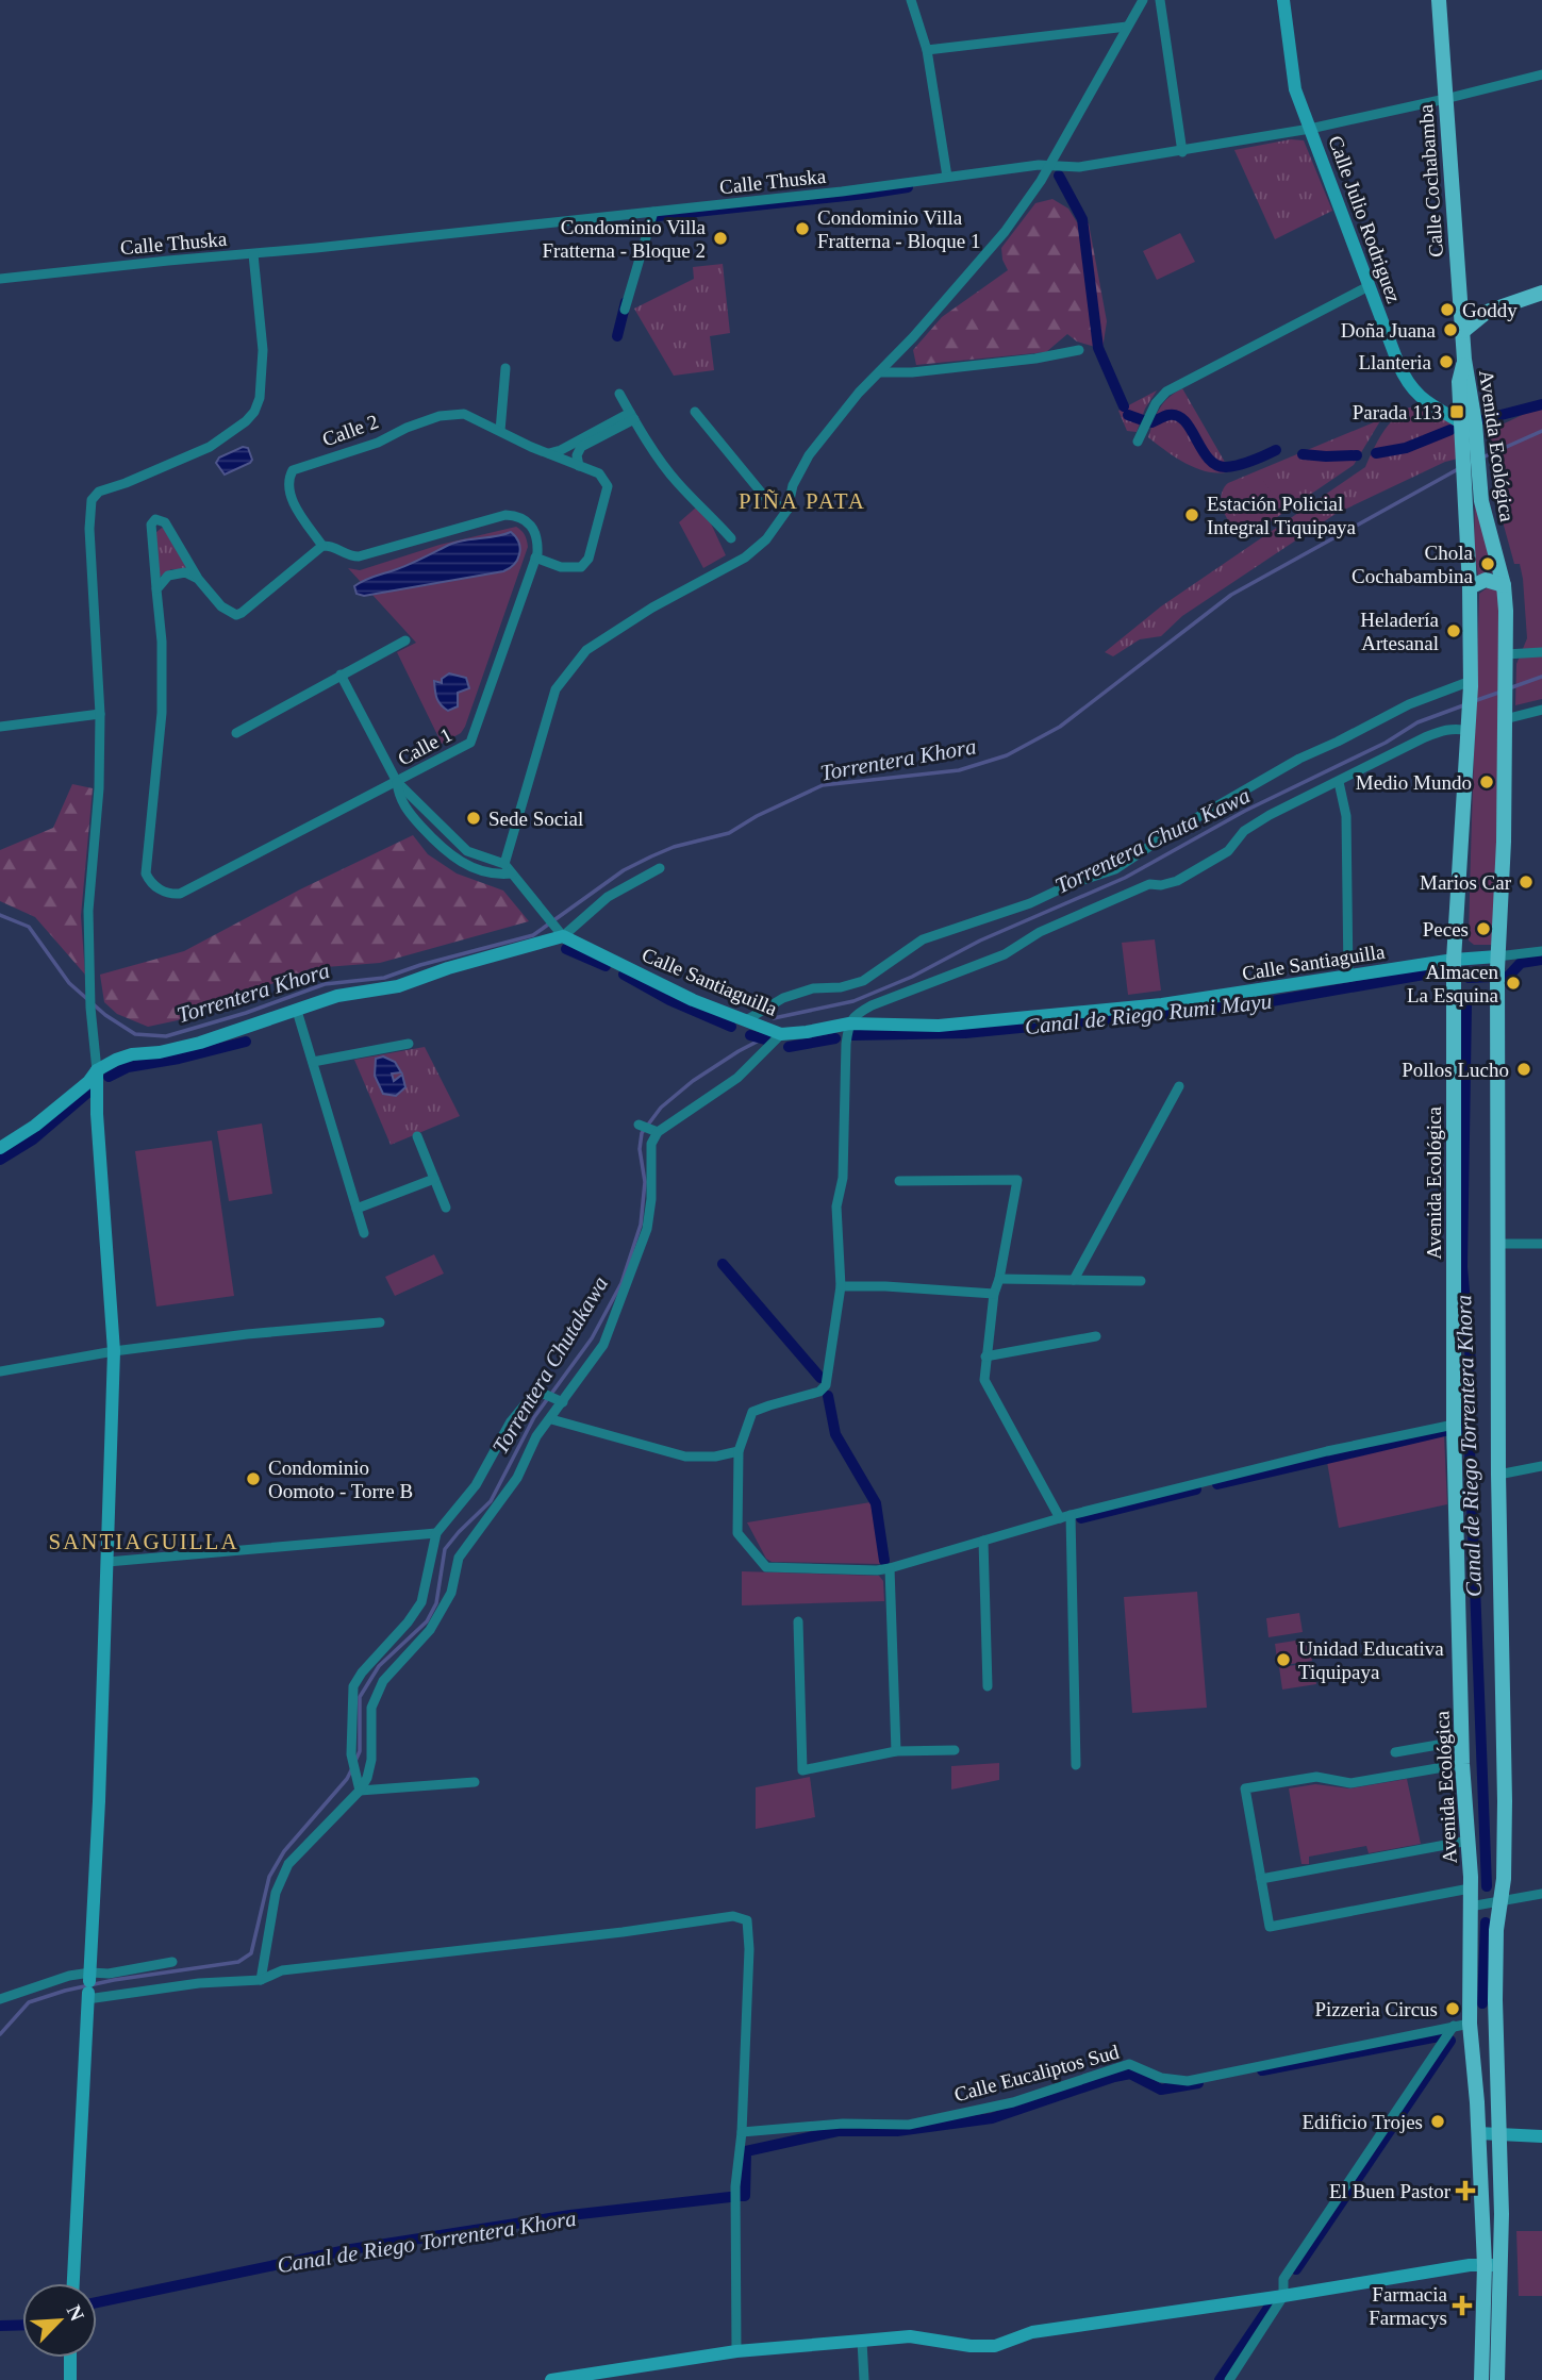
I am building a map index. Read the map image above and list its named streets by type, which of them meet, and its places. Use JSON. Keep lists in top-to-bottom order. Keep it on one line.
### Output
{"streets":{"main road":["Calle Cochabamba","Avenida Ecológica"],"street":["Calle Thuska","Calle Julio Rodriguez","Calle 2","Calle 1","Calle Santiaguilla","Calle Eucaliptos Sud"]},"crossings":[["Calle Thuska","Calle Cochabamba"],["Calle Thuska","Calle Julio Rodriguez"],["Calle Cochabamba","Avenida Ecológica"],["Calle Julio Rodriguez","Avenida Ecológica"],["Calle 2","Calle 1"],["Avenida Ecológica","Calle Santiaguilla"],["Avenida Ecológica","Calle Eucaliptos Sud"]],"districts":["PIÑA PATA","SANTIAGUILLA"],"water":["Torrentera Khora","Torrentera Chuta Kawa","Canal de Riego Rumi Mayu","Torrentera Chutakawa","Canal de Riego Torrentera Khora"],"places":{"other":["Condominio Villa Fratterna - Bloque 1","Condominio Villa Fratterna - Bloque 2","Goddy","Doña Juana","Llanteria","Estación Policial Integral Tiquipaya","Chola Cochabambina","Heladería Artesanal","Medio Mundo","Sede Social","Marios Car","Peces","Almacen La Esquina","Pollos Lucho","Condominio Oomoto - Torre B","Unidad Educativa Tiquipaya","Pizzeria Circus","Edificio Trojes"],"transit":["Parada 113"],"health":["El Buen Pastor","Farmacia Farmacys"]},"north":"top right"}
